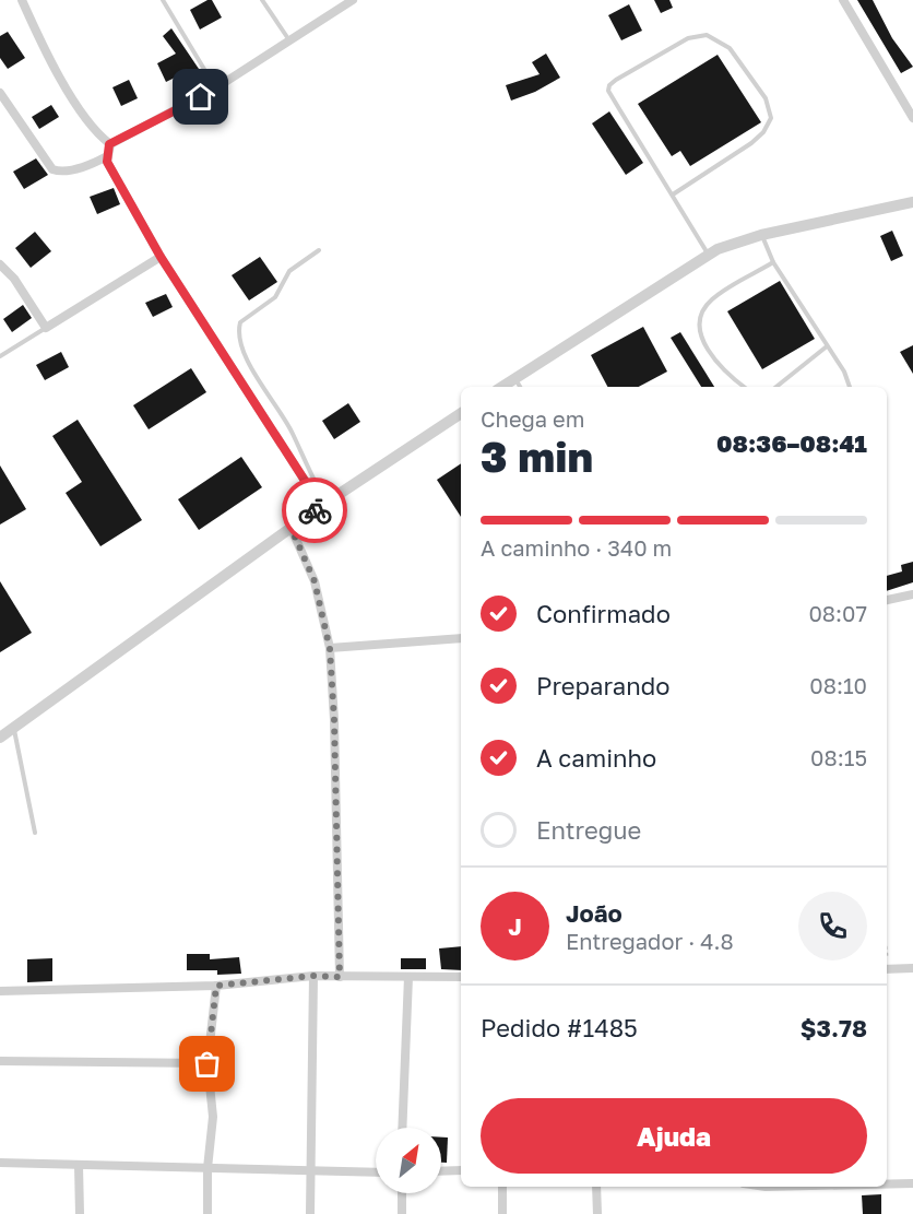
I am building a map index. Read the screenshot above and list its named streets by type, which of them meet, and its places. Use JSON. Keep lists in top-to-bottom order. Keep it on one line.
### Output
{"north":"top right","page":{"heading":["3 min","Chega em","08:36–08:41"],"panel":["João","Entregador · 4.8","Pedido #1485","$3.78"],"bar":"A caminho · 340 m","list":[["Confirmado","08:07"],["Preparando","08:10"],["A caminho","08:15"],"Entregue"],"round":"J","buttons":"Ajuda"}}
